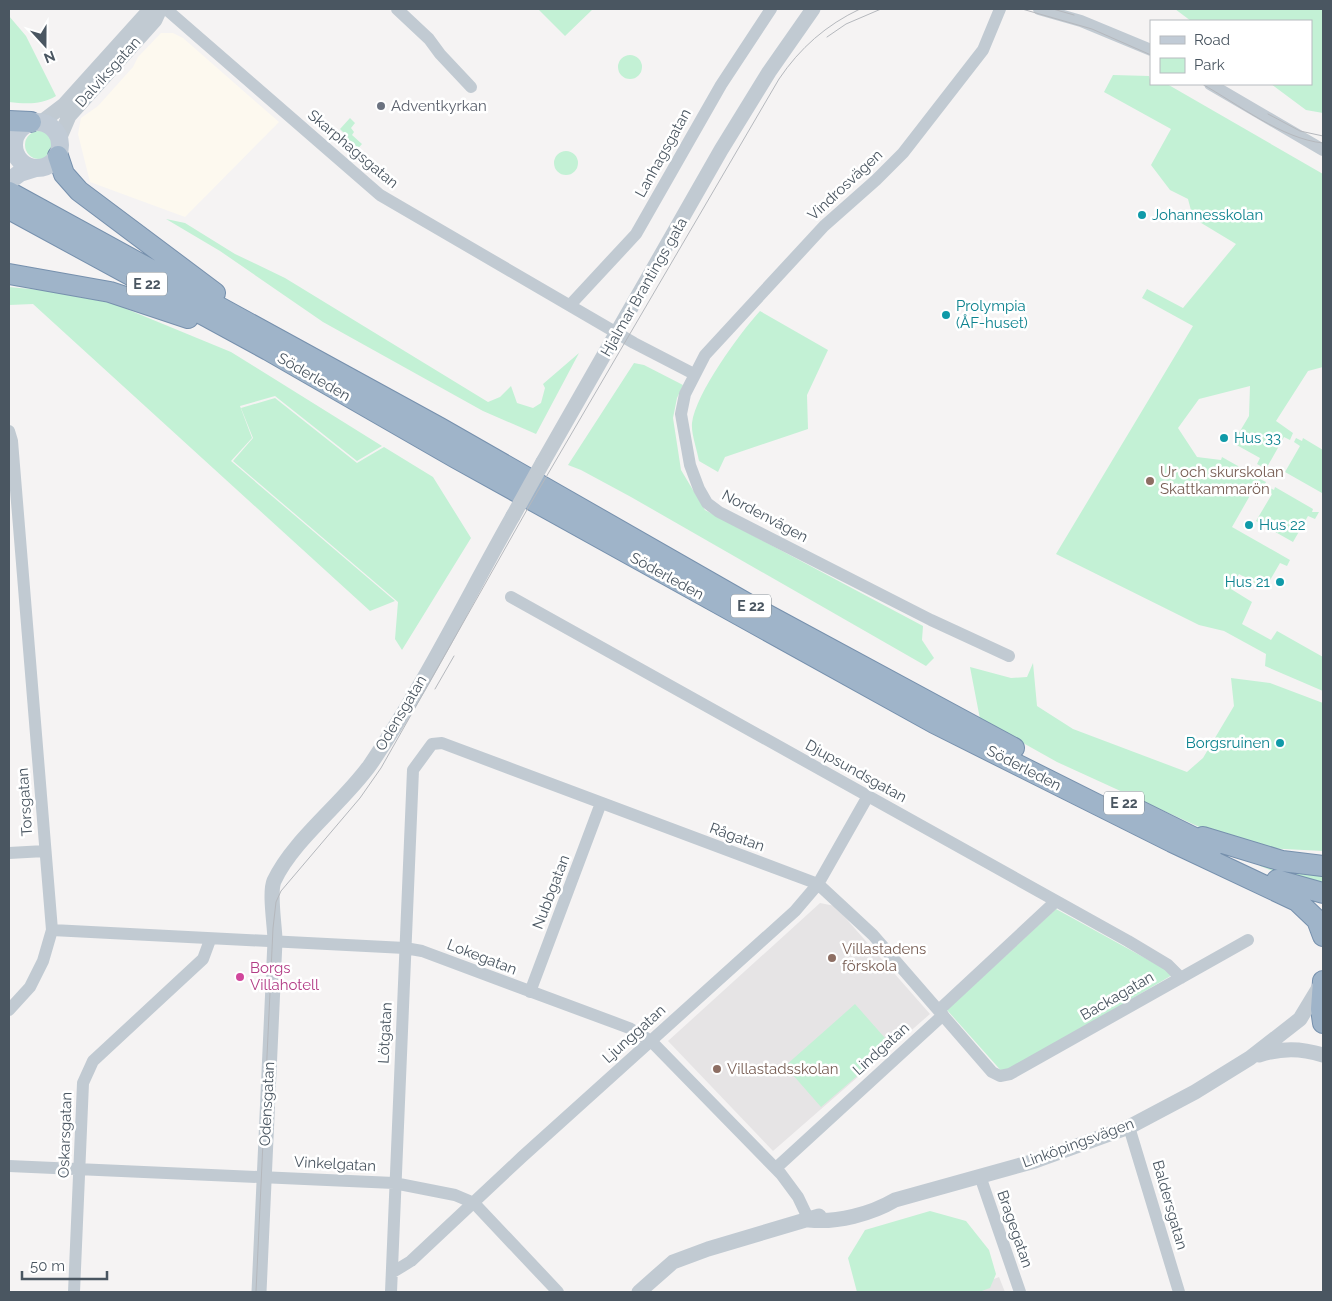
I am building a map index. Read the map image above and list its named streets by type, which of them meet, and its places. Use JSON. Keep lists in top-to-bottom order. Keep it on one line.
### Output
{"streets":{"highway":["E 22","Söderleden"],"street":["Dalviksgatan","Skarphagsgatan","Lanhagsgatan","Vindrosvägen","Hjalmar Brantings gata","Nordenvägen","Odensgatan","Djupsundsgatan","Torsgatan","Rågatan","Nubbgatan","Lokegatan","Backagatan","Lötgatan","Ljunggatan","Lindgatan","Oskarsgatan","Linköpingsvägen","Vinkelgatan","Baldersgatan","Bragegatan"]},"crossings":[["Skarphagsgatan","Lanhagsgatan"],["Skarphagsgatan","Hjalmar Brantings gata"],["Vindrosvägen","Nordenvägen"],["E 22","Söderleden"],["Hjalmar Brantings gata","Odensgatan"],["Odensgatan","Lokegatan"],["Odensgatan","Vinkelgatan"],["Djupsundsgatan","Backagatan"],["Djupsundsgatan","Ljunggatan"],["Djupsundsgatan","Lindgatan"],["Torsgatan","Lokegatan"],["Rågatan","Nubbgatan"],["Rågatan","Backagatan"],["Rågatan","Lötgatan"],["Rågatan","Ljunggatan"],["Rågatan","Lindgatan"],["Nubbgatan","Lokegatan"],["Lokegatan","Lötgatan"],["Lokegatan","Ljunggatan"],["Lokegatan","Lindgatan"],["Lokegatan","Oskarsgatan"],["Lokegatan","Linköpingsvägen"],["Lötgatan","Ljunggatan"],["Lötgatan","Vinkelgatan"],["Ljunggatan","Vinkelgatan"],["Oskarsgatan","Vinkelgatan"],["Linköpingsvägen","Baldersgatan"],["Linköpingsvägen","Bragegatan"]],"places":["Adventkyrkan","Johannesskolan","Prolympia (ÅF-huset)","Hus 33","Ur och skurskolan Skattkammarön","Hus 22","Hus 21","Borgsruinen","Villastadens förskola","Borgs Villahotell","Villastadsskolan"],"legend":["Road","Park"],"scale_bar":"50 m","north":"bottom"}
